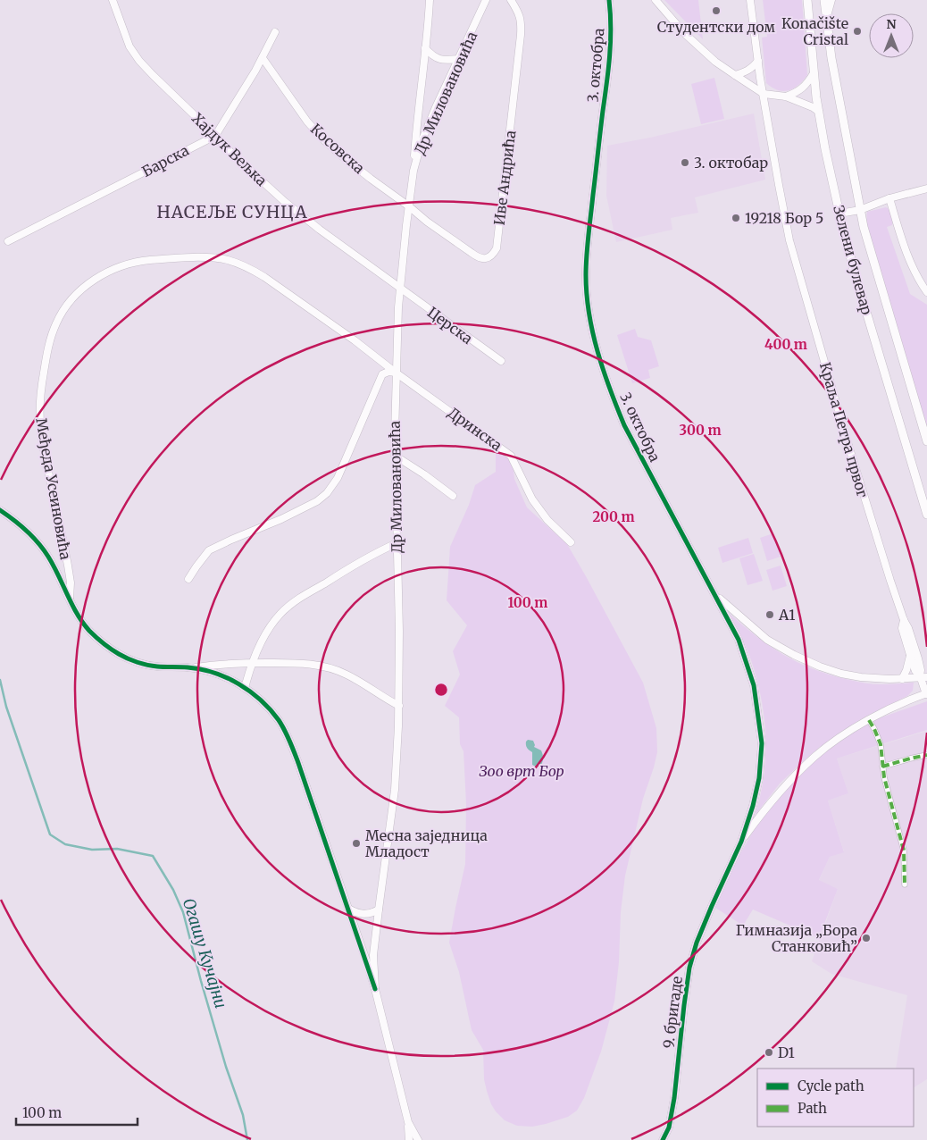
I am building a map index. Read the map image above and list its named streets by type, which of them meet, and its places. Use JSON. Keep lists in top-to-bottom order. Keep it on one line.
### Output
{"streets":{"street":["3. октобра","Др Миловановића","Косовска","Хајдук Вељка","Барска","Иве Андрића","Зелени булевар","Церска","Дринска","Краља Петра првог","Међеда Усеиновића","9. бригаде"]},"crossings":[["3. октобра","9. бригаде"],["Др Миловановића","Косовска"],["Др Миловановића","Хајдук Вељка"],["Др Миловановића","Иве Андрића"],["Др Миловановића","Церска"],["Др Миловановића","Дринска"],["Др Миловановића","Међеда Усеиновића"],["Косовска","Иве Андрића"],["Хајдук Вељка","Барска"],["Хајдук Вељка","Церска"],["Дринска","Међеда Усеиновића"]],"districts":["НАСЕЉЕ СУНЦА"],"water":["Огашу Кучајни"],"parks":["Зоо врт Бор"],"places":["Студентски дом","Konačište Cristal","3. октобар","19218 Бор 5","A1","Месна заједница Младост","Гимназија „Бора Станковић”","D1"],"legend":["Cycle path","Path"],"scale_bar":"100 m","north":"top","rings":["400 m","300 m","200 m","100 m"]}
